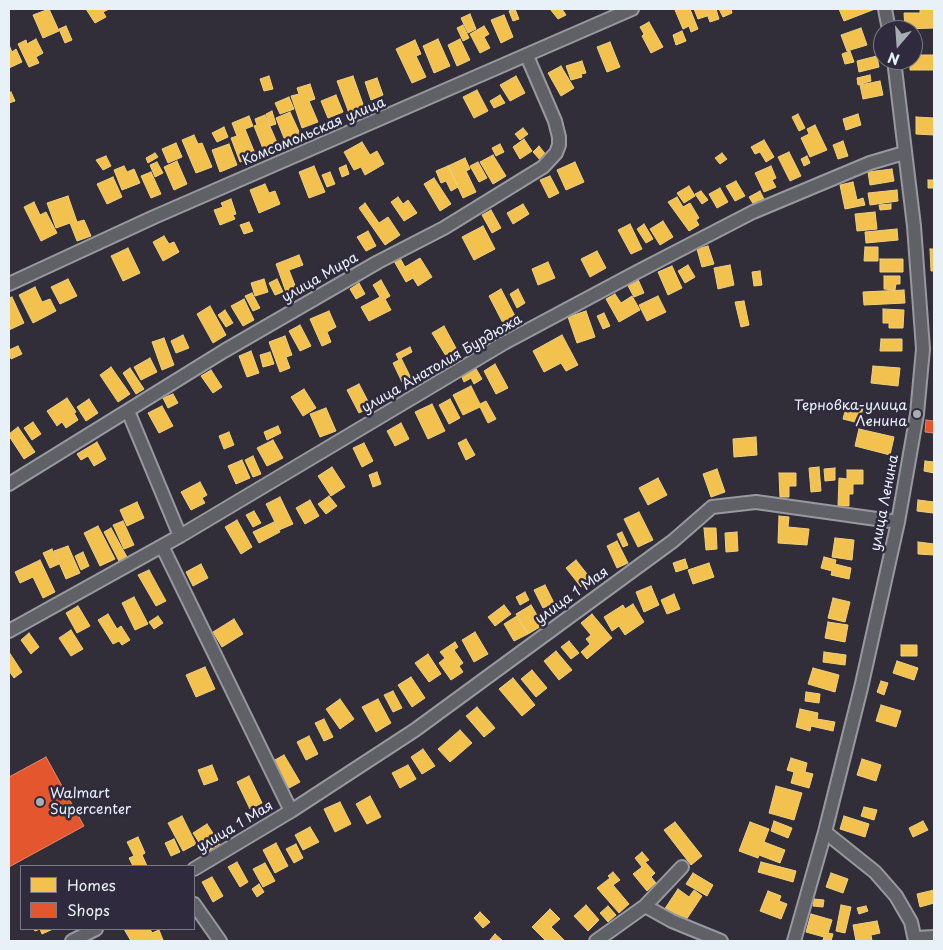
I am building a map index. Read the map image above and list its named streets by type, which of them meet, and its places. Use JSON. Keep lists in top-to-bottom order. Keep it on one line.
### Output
{"streets":{"street":["Комсомольская улица","улица Мира","улица Анатолия Бурдюжа","улица Ленина","улица 1 Мая"]},"crossings":[["Комсомольская улица","улица Мира"],["улица Анатолия Бурдюжа","улица Ленина"],["улица Анатолия Бурдюжа","улица 1 Мая"],["улица Ленина","улица 1 Мая"]],"places":["Терновка-улица Ленина","Walmart Supercenter"],"legend":["Homes","Shops"],"north":"bottom"}
